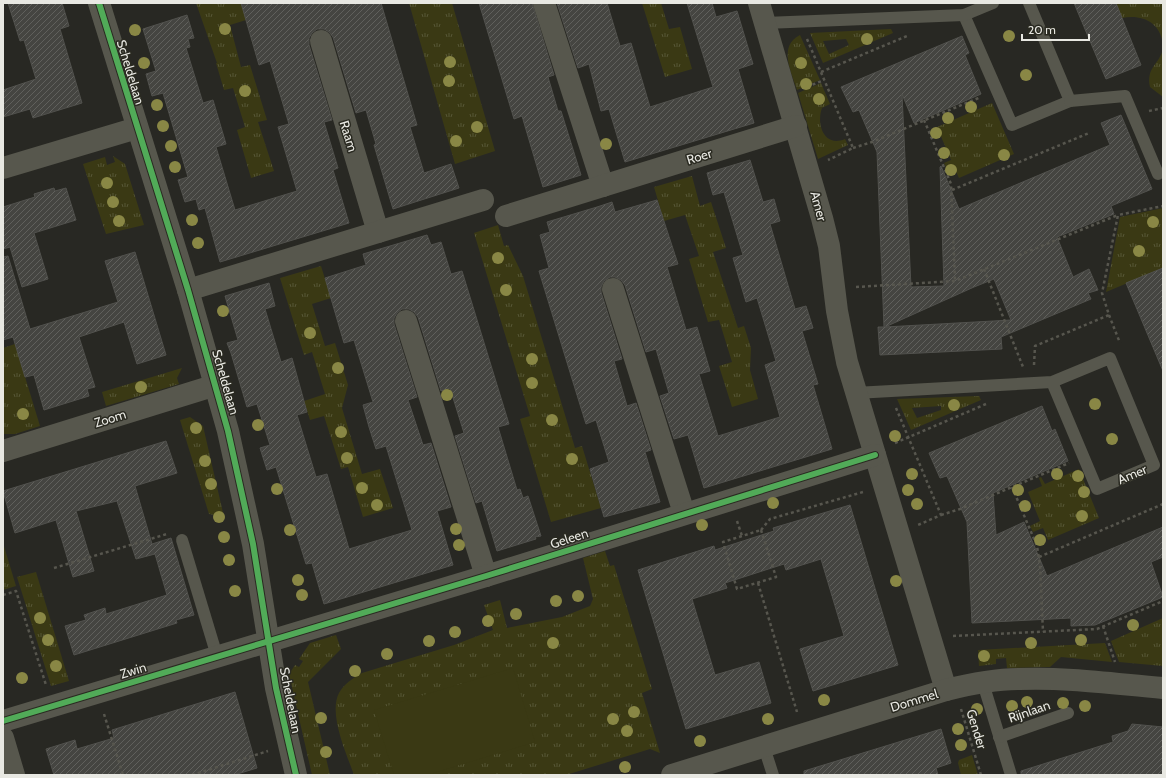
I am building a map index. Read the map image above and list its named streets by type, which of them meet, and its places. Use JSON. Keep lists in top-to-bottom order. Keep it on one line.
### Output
{"streets":{"street":["Scheldelaan","Raam","Roer","Amer","Zoom","Geleen","Zwin","Dommel"],"lane":["Rijnlaan"],"path":["Gender"]},"crossings":[["Scheldelaan","Zoom"],["Scheldelaan","Geleen"],["Scheldelaan","Zwin"],["Roer","Amer"],["Amer","Geleen"],["Amer","Dommel"],["Amer","Gender"],["Geleen","Zwin"],["Dommel","Rijnlaan"],["Dommel","Gender"]],"scale_bar":"20 m"}
